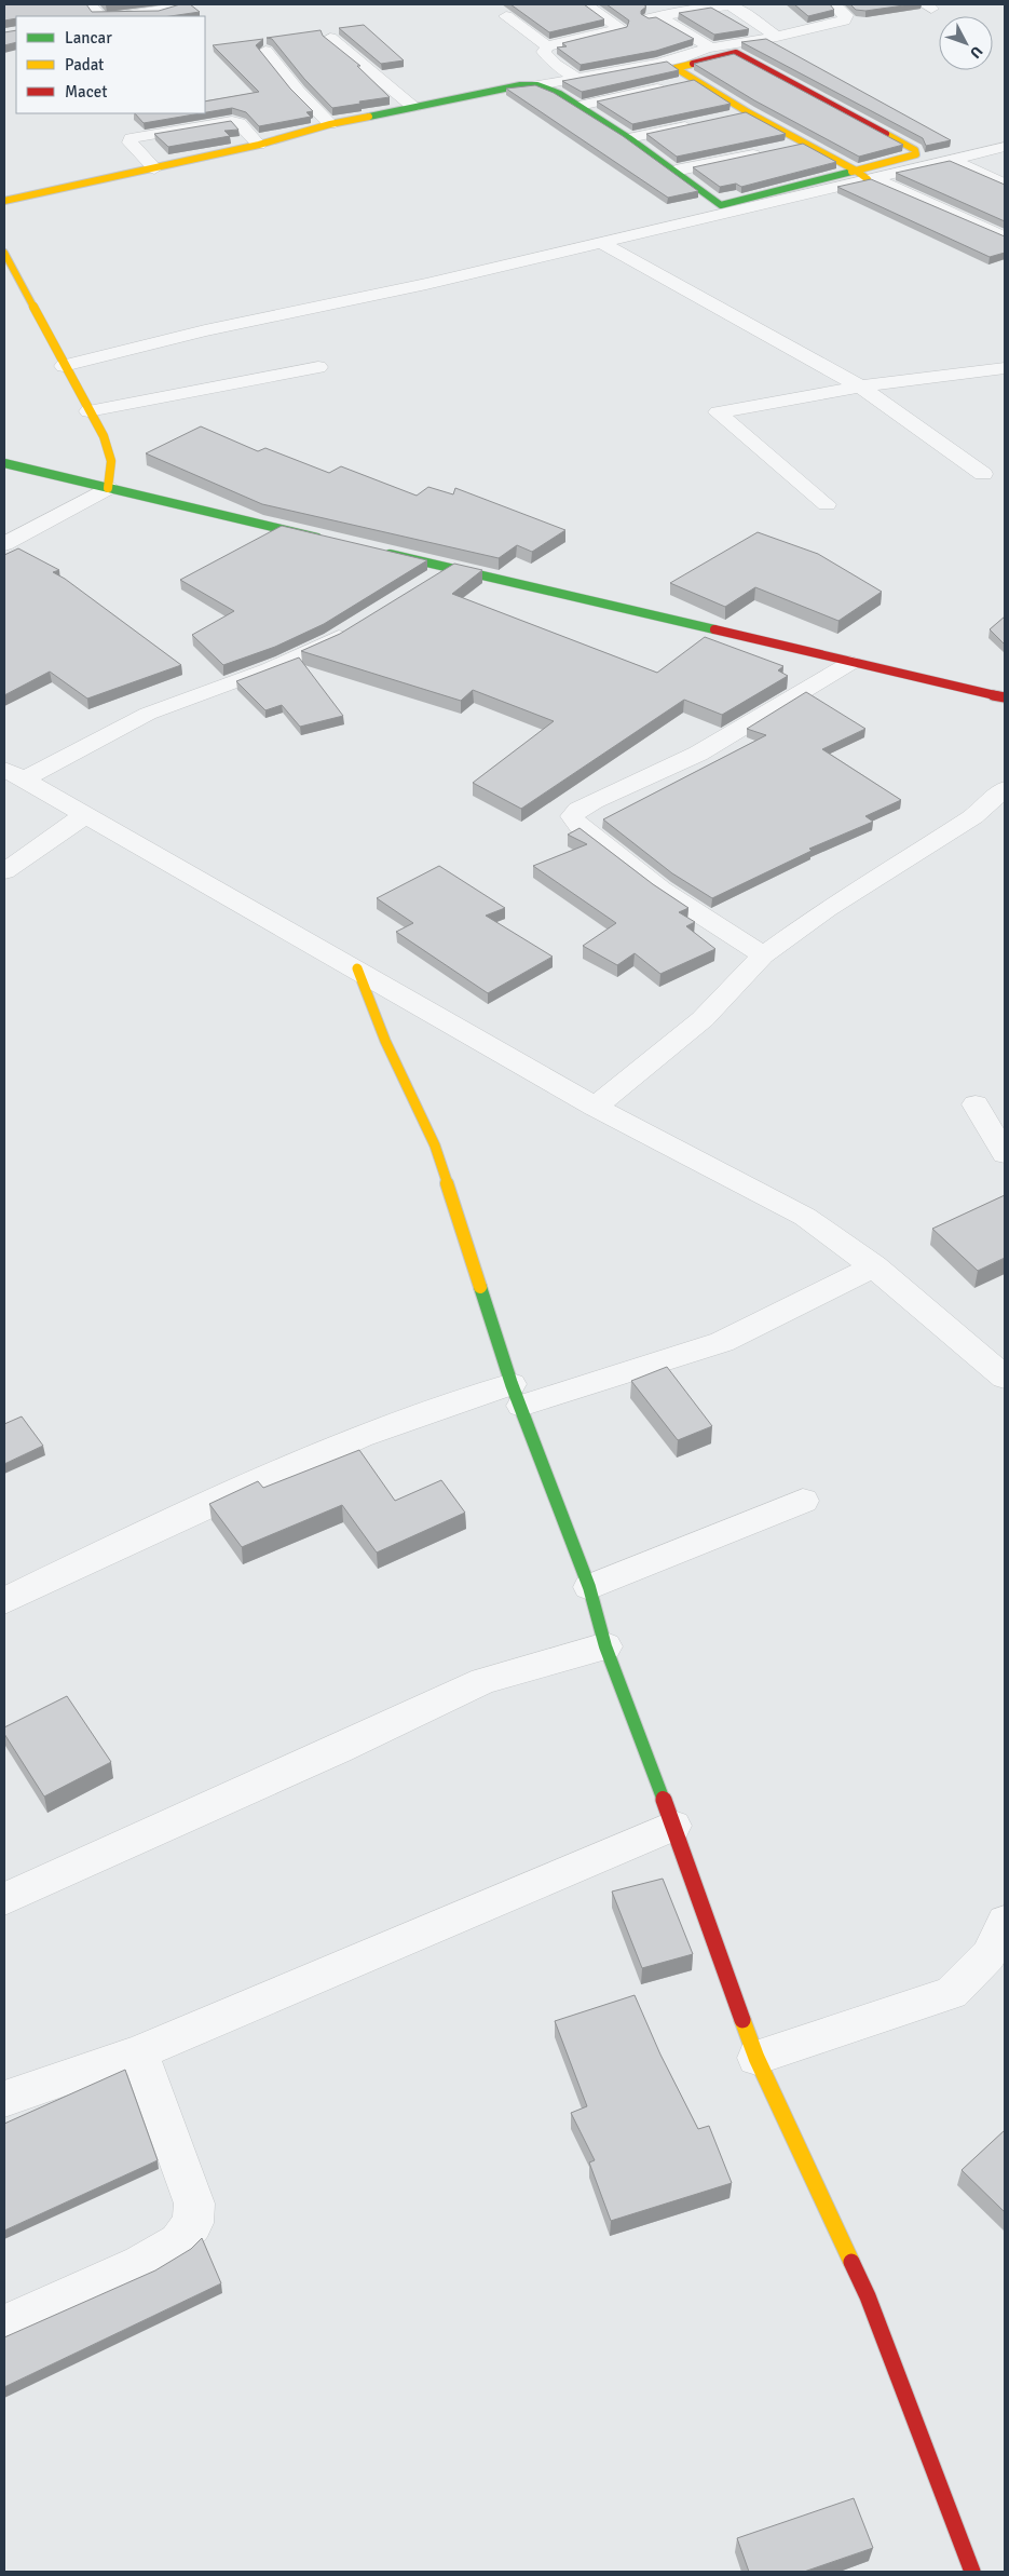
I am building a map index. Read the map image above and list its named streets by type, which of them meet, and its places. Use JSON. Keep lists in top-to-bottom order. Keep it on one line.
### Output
{"legend":["Lancar","Padat","Macet"],"north":"bottom right"}
